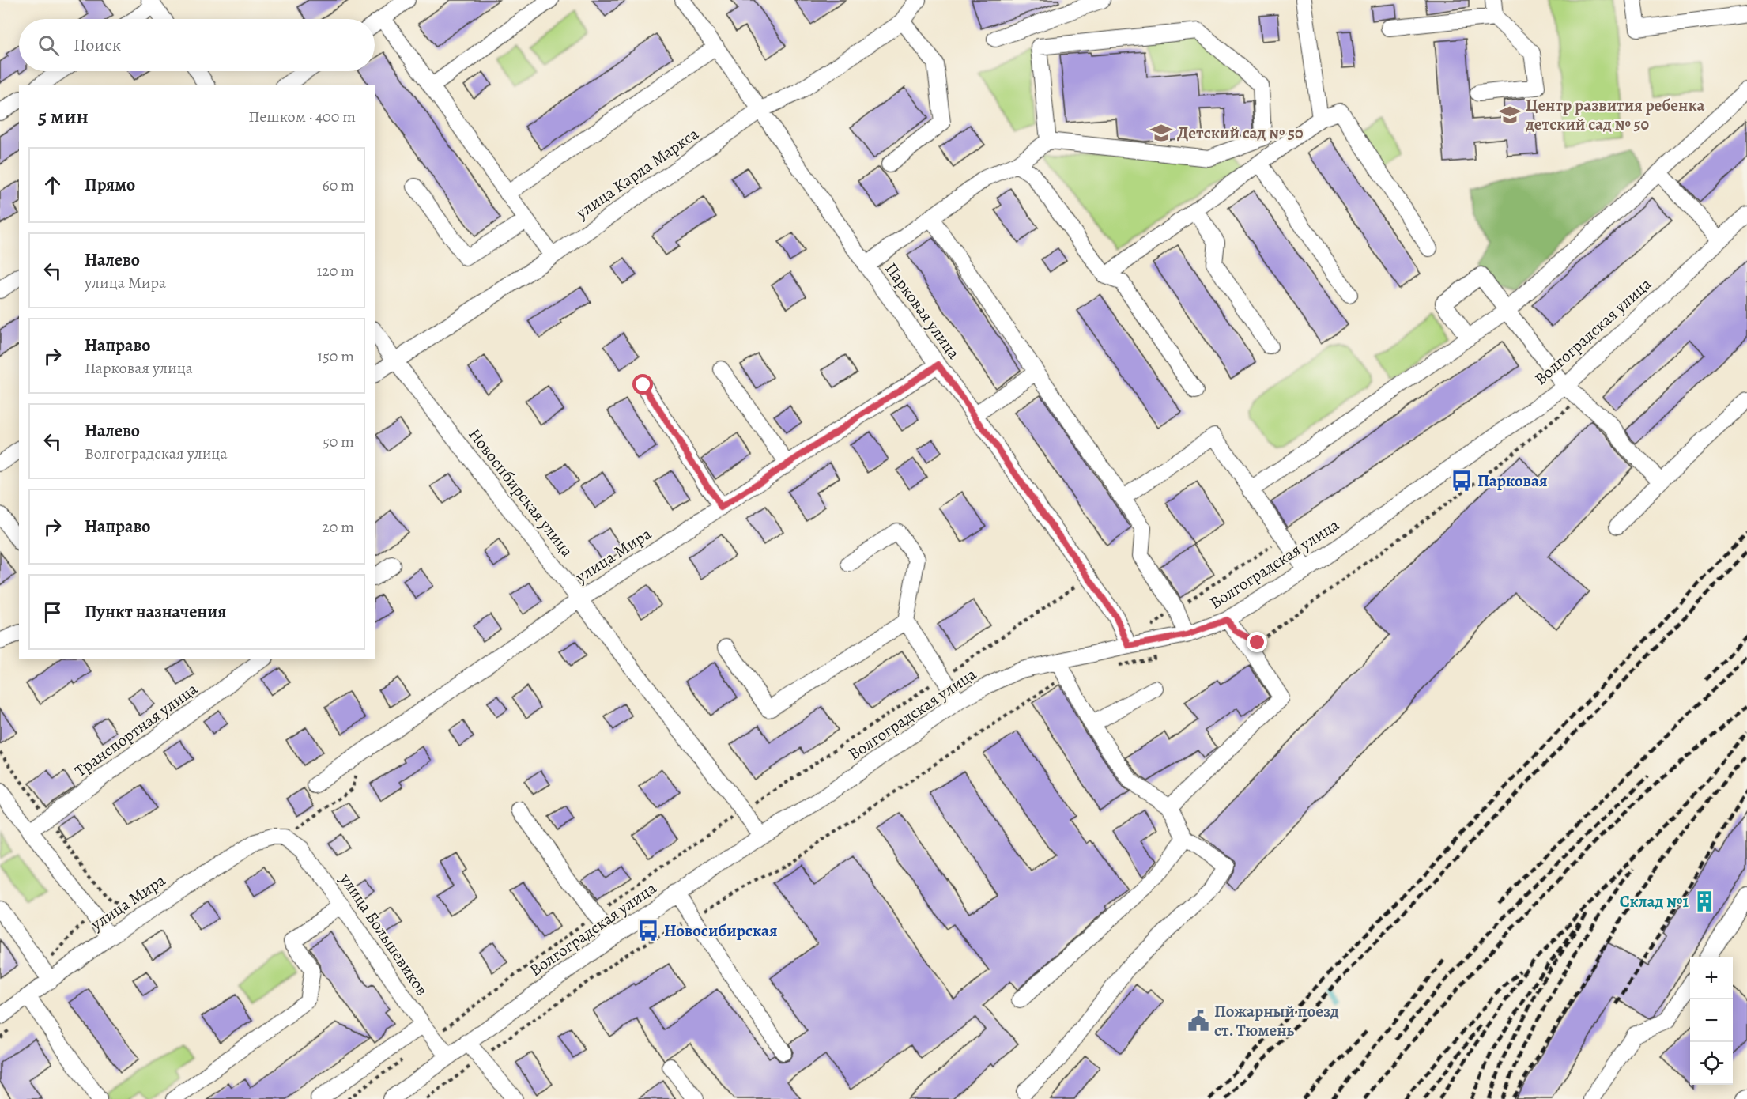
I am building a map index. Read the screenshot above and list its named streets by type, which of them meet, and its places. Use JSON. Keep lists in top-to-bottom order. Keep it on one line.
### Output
{"streets":{"street":["улица Карла Маркса","Парковая улица","Волгоградская улица","Новосибирская улица","улица Мира","Транспортная улица","улица Большевиков"]},"crossings":[["улица Карла Маркса","Парковая улица"],["улица Карла Маркса","Новосибирская улица"],["Парковая улица","Волгоградская улица"],["Парковая улица","улица Мира"],["Волгоградская улица","Новосибирская улица"],["Волгоградская улица","улица Большевиков"],["Новосибирская улица","улица Мира"],["улица Мира","улица Большевиков"]],"places":{"school or university":["Центр развития ребенка детский сад № 50","Детский сад № 50"],"bus stop":["Парковая","Новосибирская"],"building":["Склад №1"],"public building":["Пожарный поезд ст. Тюмень"]},"page":{"search":"Поиск","heading":["5 мин","Пешком · 400 m"],"list":[["Прямо","60 m"],["Налево","улица Мира","120 m"],["Направо","Парковая улица","150 m"],["Налево","Волгоградская улица","50 m"],["Направо","20 m"],"Пункт назначения"],"map_buttons":["+","−"]}}
